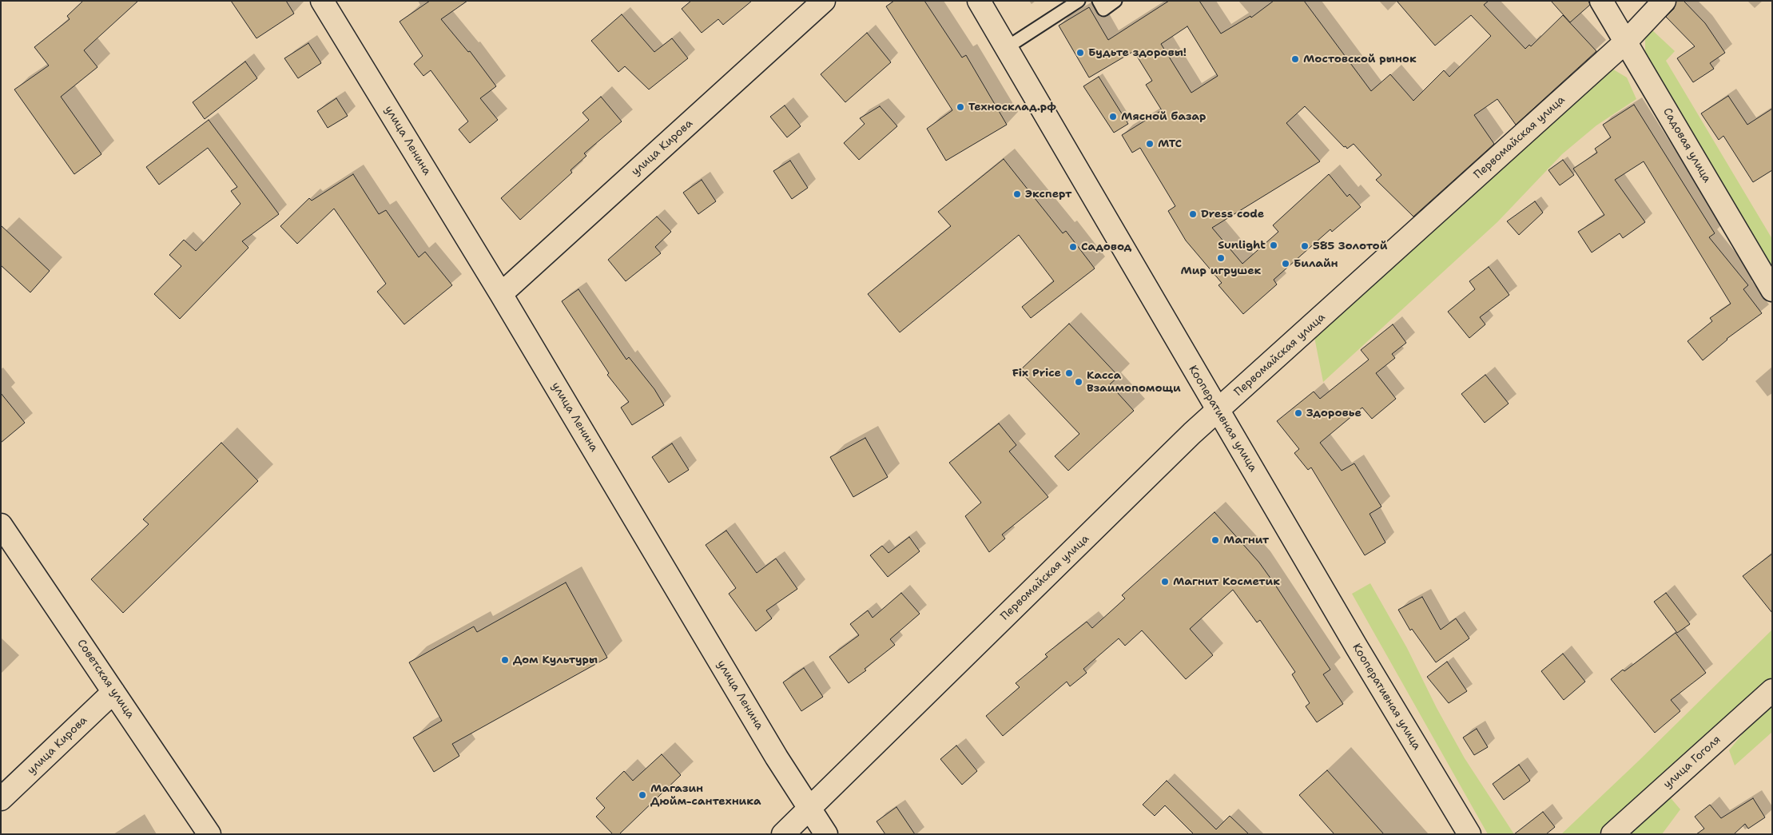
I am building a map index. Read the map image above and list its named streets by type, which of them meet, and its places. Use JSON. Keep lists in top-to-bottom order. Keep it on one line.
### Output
{"streets":{"street":["Первомайская улица","улица Ленина","Садовая улица","улица Кирова","Кооперативная улица","Советская улица","улица Гоголя"]},"crossings":[["Первомайская улица","улица Ленина"],["Первомайская улица","Садовая улица"],["Первомайская улица","Кооперативная улица"],["улица Ленина","улица Кирова"],["улица Кирова","Советская улица"]],"places":["Будьте здоровы!","Мостовской рынок","Техносклад.рф","Мясной базар","МТС","Эксперт","Dress code","Sunlight","585 Золотой","Садовод","Мир игрушек","Билайн","Fix Price","Касса Взаимопомощи","Здоровье","Магнит","Магнит Косметик","Дом Культуры","Магазин Дюйм-сантехника"]}
